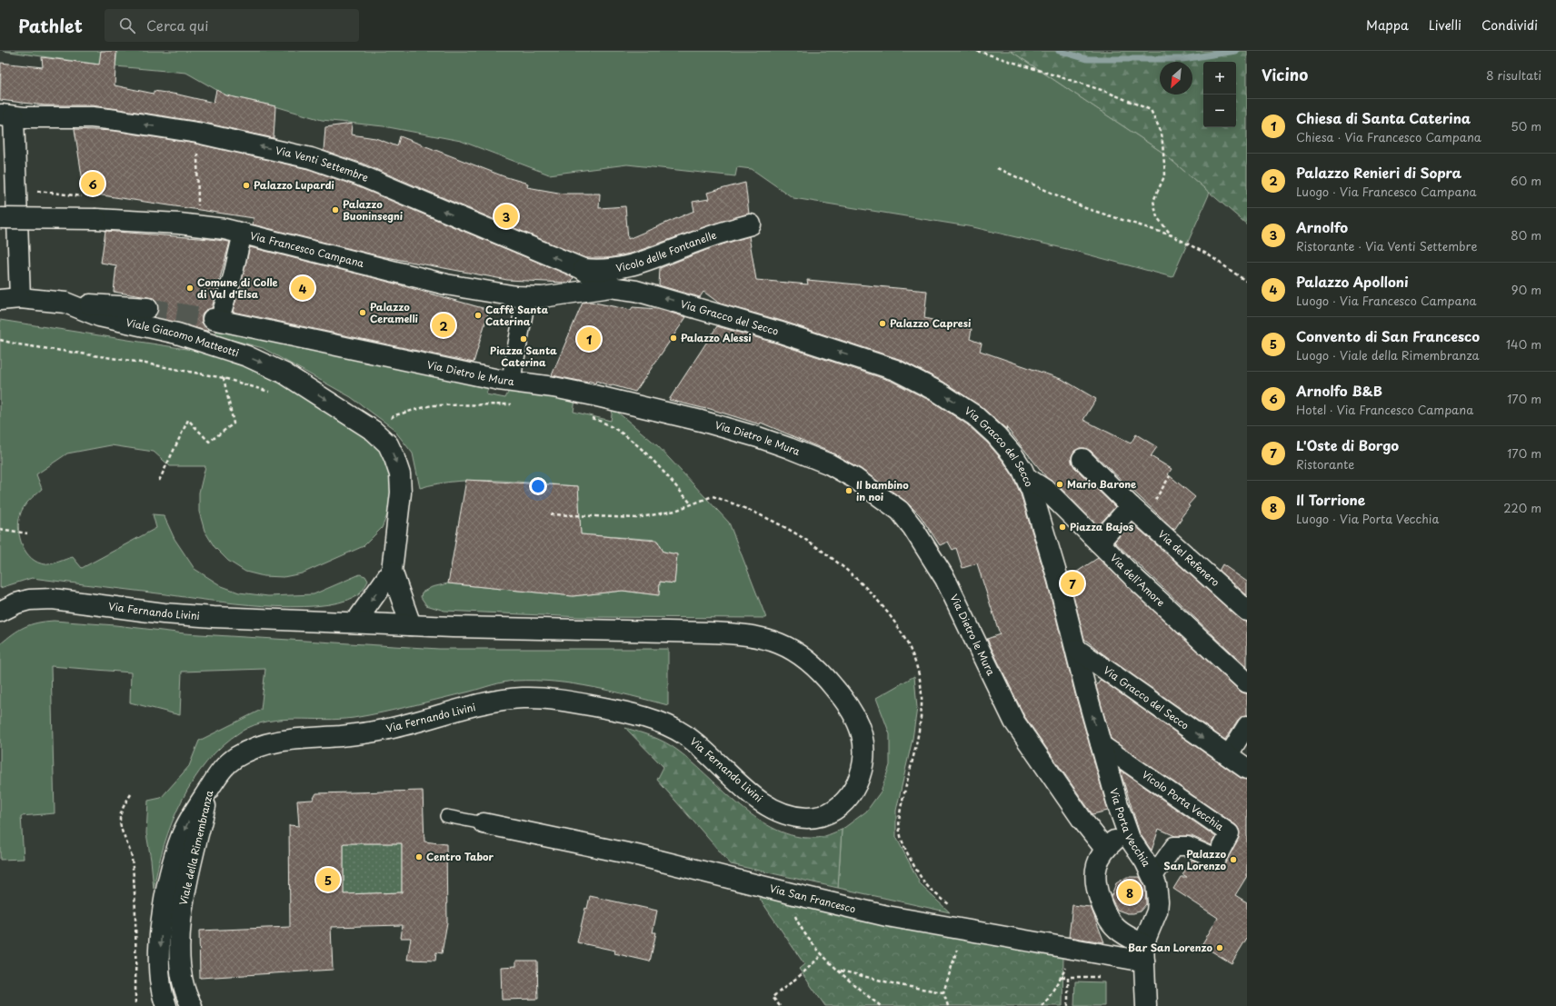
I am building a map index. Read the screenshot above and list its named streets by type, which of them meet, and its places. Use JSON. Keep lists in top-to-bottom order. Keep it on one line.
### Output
{"streets":{"street":["Via Venti Settembre","Via Francesco Campana","Vicolo delle Fontanelle","Via Gracco del Secco","Viale Giacomo Matteotti","Via Dietro le Mura","Via del Refenero","Via dell'Amore","Via Fernando Livini","Vicolo Porta Vecchia","Via Porta Vecchia","Viale della Rimembranza","Via San Francesco"]},"crossings":[["Via Venti Settembre","Via Francesco Campana"],["Via Venti Settembre","Vicolo delle Fontanelle"],["Via Venti Settembre","Via Gracco del Secco"],["Via Francesco Campana","Via Gracco del Secco"],["Via Gracco del Secco","Via dell'Amore"],["Via Gracco del Secco","Via Porta Vecchia"],["Viale Giacomo Matteotti","Via Fernando Livini"],["Via Fernando Livini","Viale della Rimembranza"],["Vicolo Porta Vecchia","Via Porta Vecchia"],["Via Porta Vecchia","Via San Francesco"]],"one_way":["Via Venti Settembre"],"places":["Palazzo Lupardi","Palazzo Buoninsegni","Comune di Colle di Val d'Elsa","Palazzo Ceramelli","Caffè Santa Caterina","Palazzo Capresi","Palazzo Alessi","Piazza Santa Caterina","Mario Barone","Il bambino in noi","Piazza Bajos","Centro Tabor","Palazzo San Lorenzo","Bar San Lorenzo"],"north":"bottom left","page":{"header":"Pathlet","search":"Cerca qui","nav":["Mappa","Livelli","Condividi"],"heading":["Vicino","8 risultati"],"map_buttons":["+","−"],"list":[{"mark":"1","name":"Chiesa di Santa Caterina","note":"Chiesa · Via Francesco Campana","value":"50 m"},{"mark":"2","name":"Palazzo Renieri di Sopra","note":"Luogo · Via Francesco Campana","value":"60 m"},{"mark":"3","name":"Arnolfo","note":"Ristorante · Via Venti Settembre","value":"80 m"},{"mark":"4","name":"Palazzo Apolloni","note":"Luogo · Via Francesco Campana","value":"90 m"},{"mark":"5","name":"Convento di San Francesco","note":"Luogo · Viale della Rimembranza","value":"140 m"},{"mark":"6","name":"Arnolfo B&B","note":"Hotel · Via Francesco Campana","value":"170 m"},{"mark":"7","name":"L'Oste di Borgo","note":"Ristorante","value":"170 m"},{"mark":"8","name":"Il Torrione","note":"Luogo · Via Porta Vecchia","value":"220 m"}],"pins":["6","3","4","2","1","7","5","8"]}}
